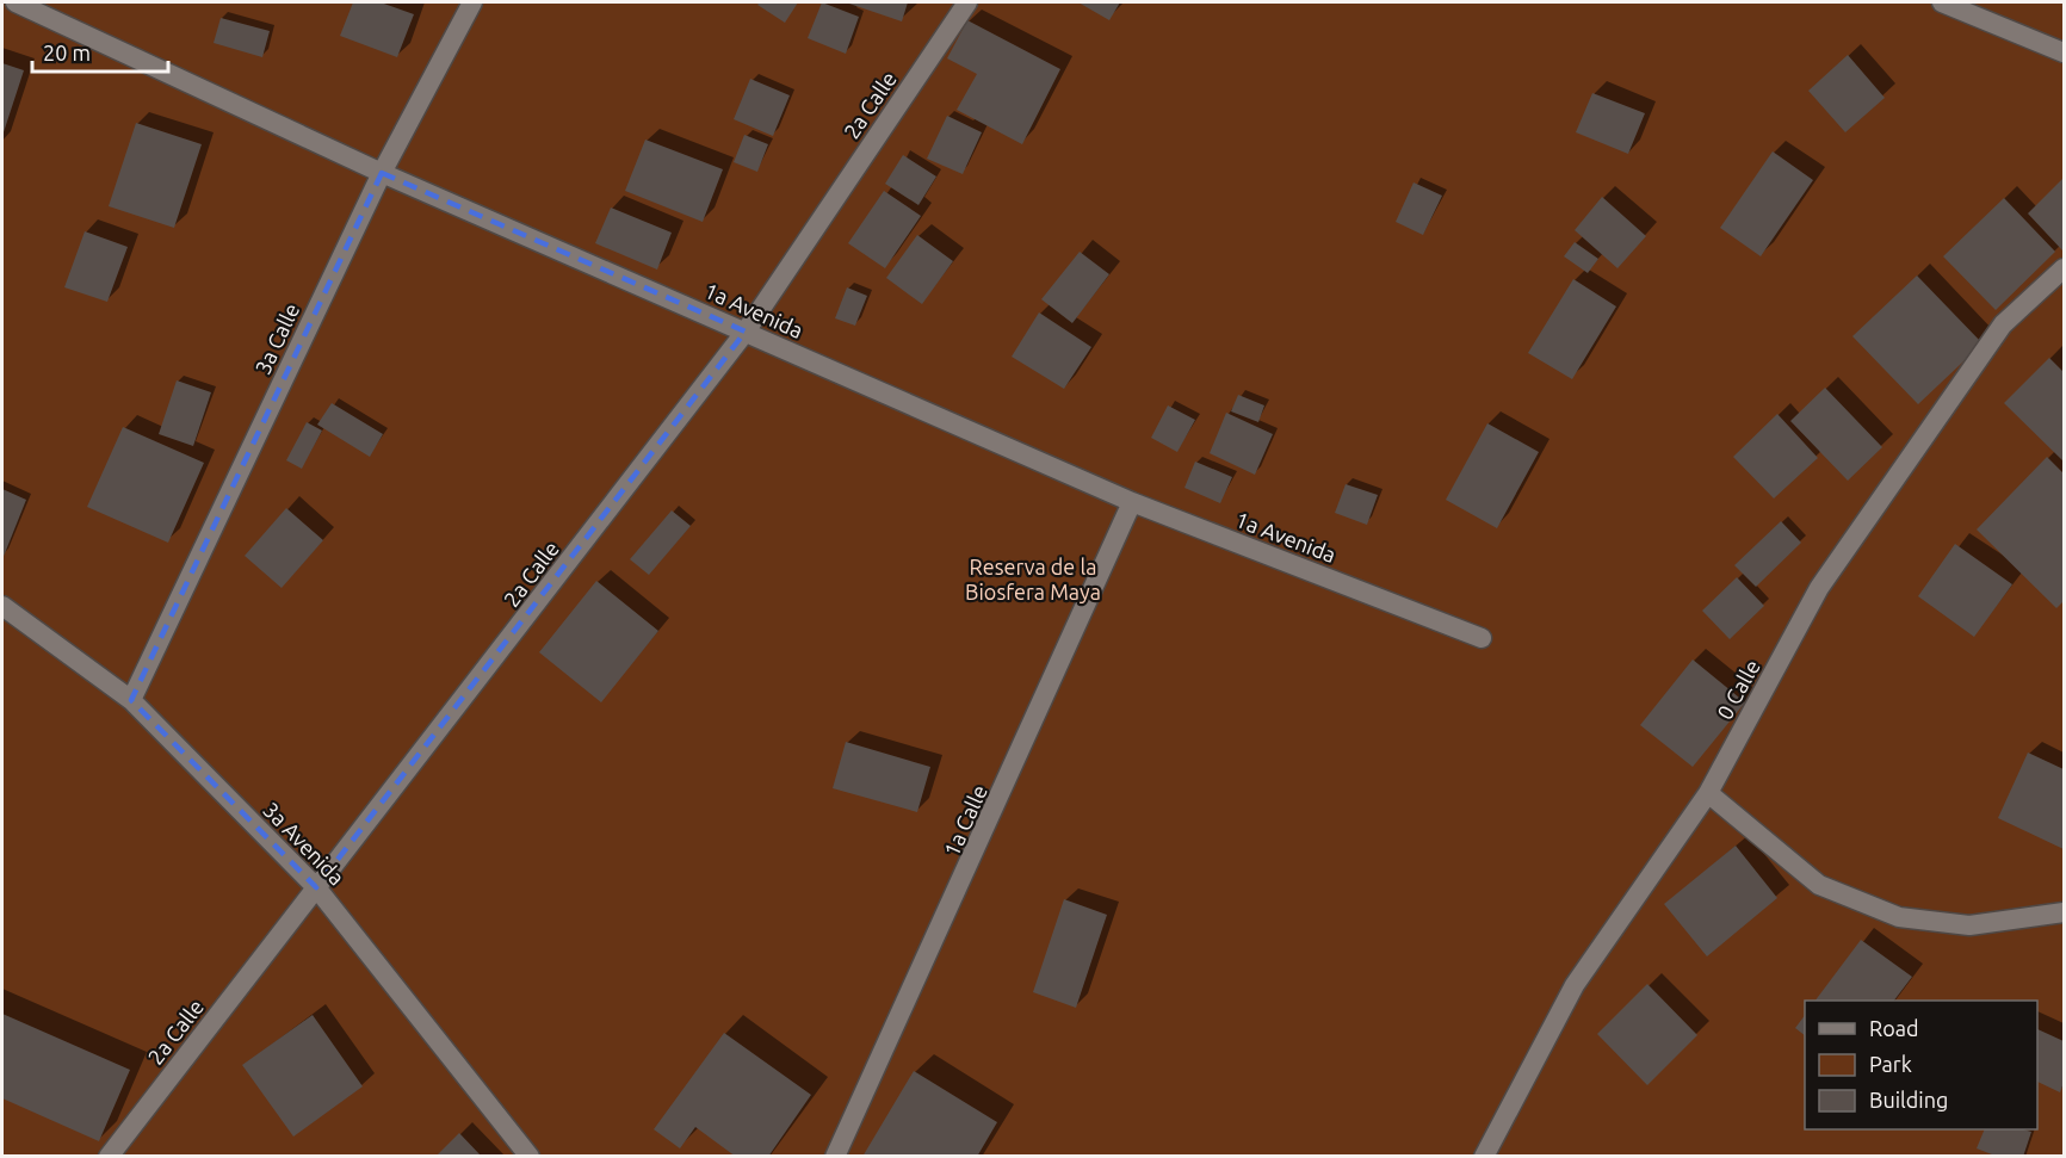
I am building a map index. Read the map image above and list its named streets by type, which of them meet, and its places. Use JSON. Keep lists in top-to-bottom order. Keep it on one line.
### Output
{"streets":{"street":["2a Calle","1a Avenida","3a Calle","0 Calle","1a Calle","3a Avenida"]},"crossings":[["2a Calle","1a Avenida"],["2a Calle","3a Avenida"],["1a Avenida","3a Calle"],["1a Avenida","1a Calle"],["3a Calle","3a Avenida"]],"parks":["Reserva de la Biosfera Maya"],"legend":["Road","Park","Building"],"scale_bar":"20 m"}
